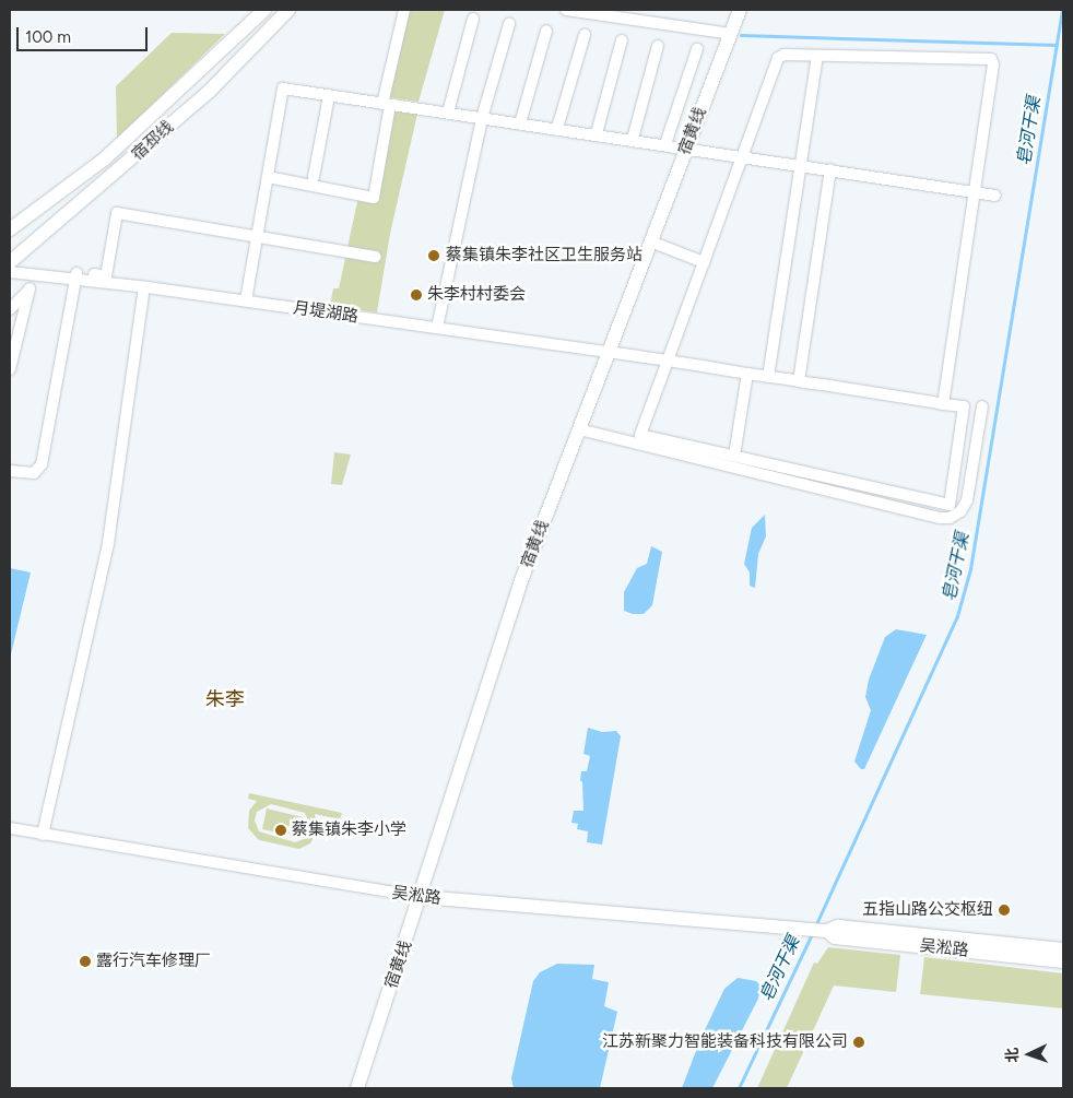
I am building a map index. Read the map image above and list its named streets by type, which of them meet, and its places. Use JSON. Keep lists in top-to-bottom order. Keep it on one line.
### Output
{"streets":{"main road":["宿黄线","宿邳线","吴淞路"],"street":["月堤湖路"]},"crossings":[["宿黄线","月堤湖路"],["宿黄线","吴淞路"]],"districts":["朱李"],"water":["皂河干渠"],"places":["蔡集镇朱李社区卫生服务站","朱李村村委会","蔡集镇朱李小学","五指山路公交枢纽","露行汽车修理厂","江苏新聚力智能装备科技有限公司"],"scale_bar":"100 m","north":"left"}
